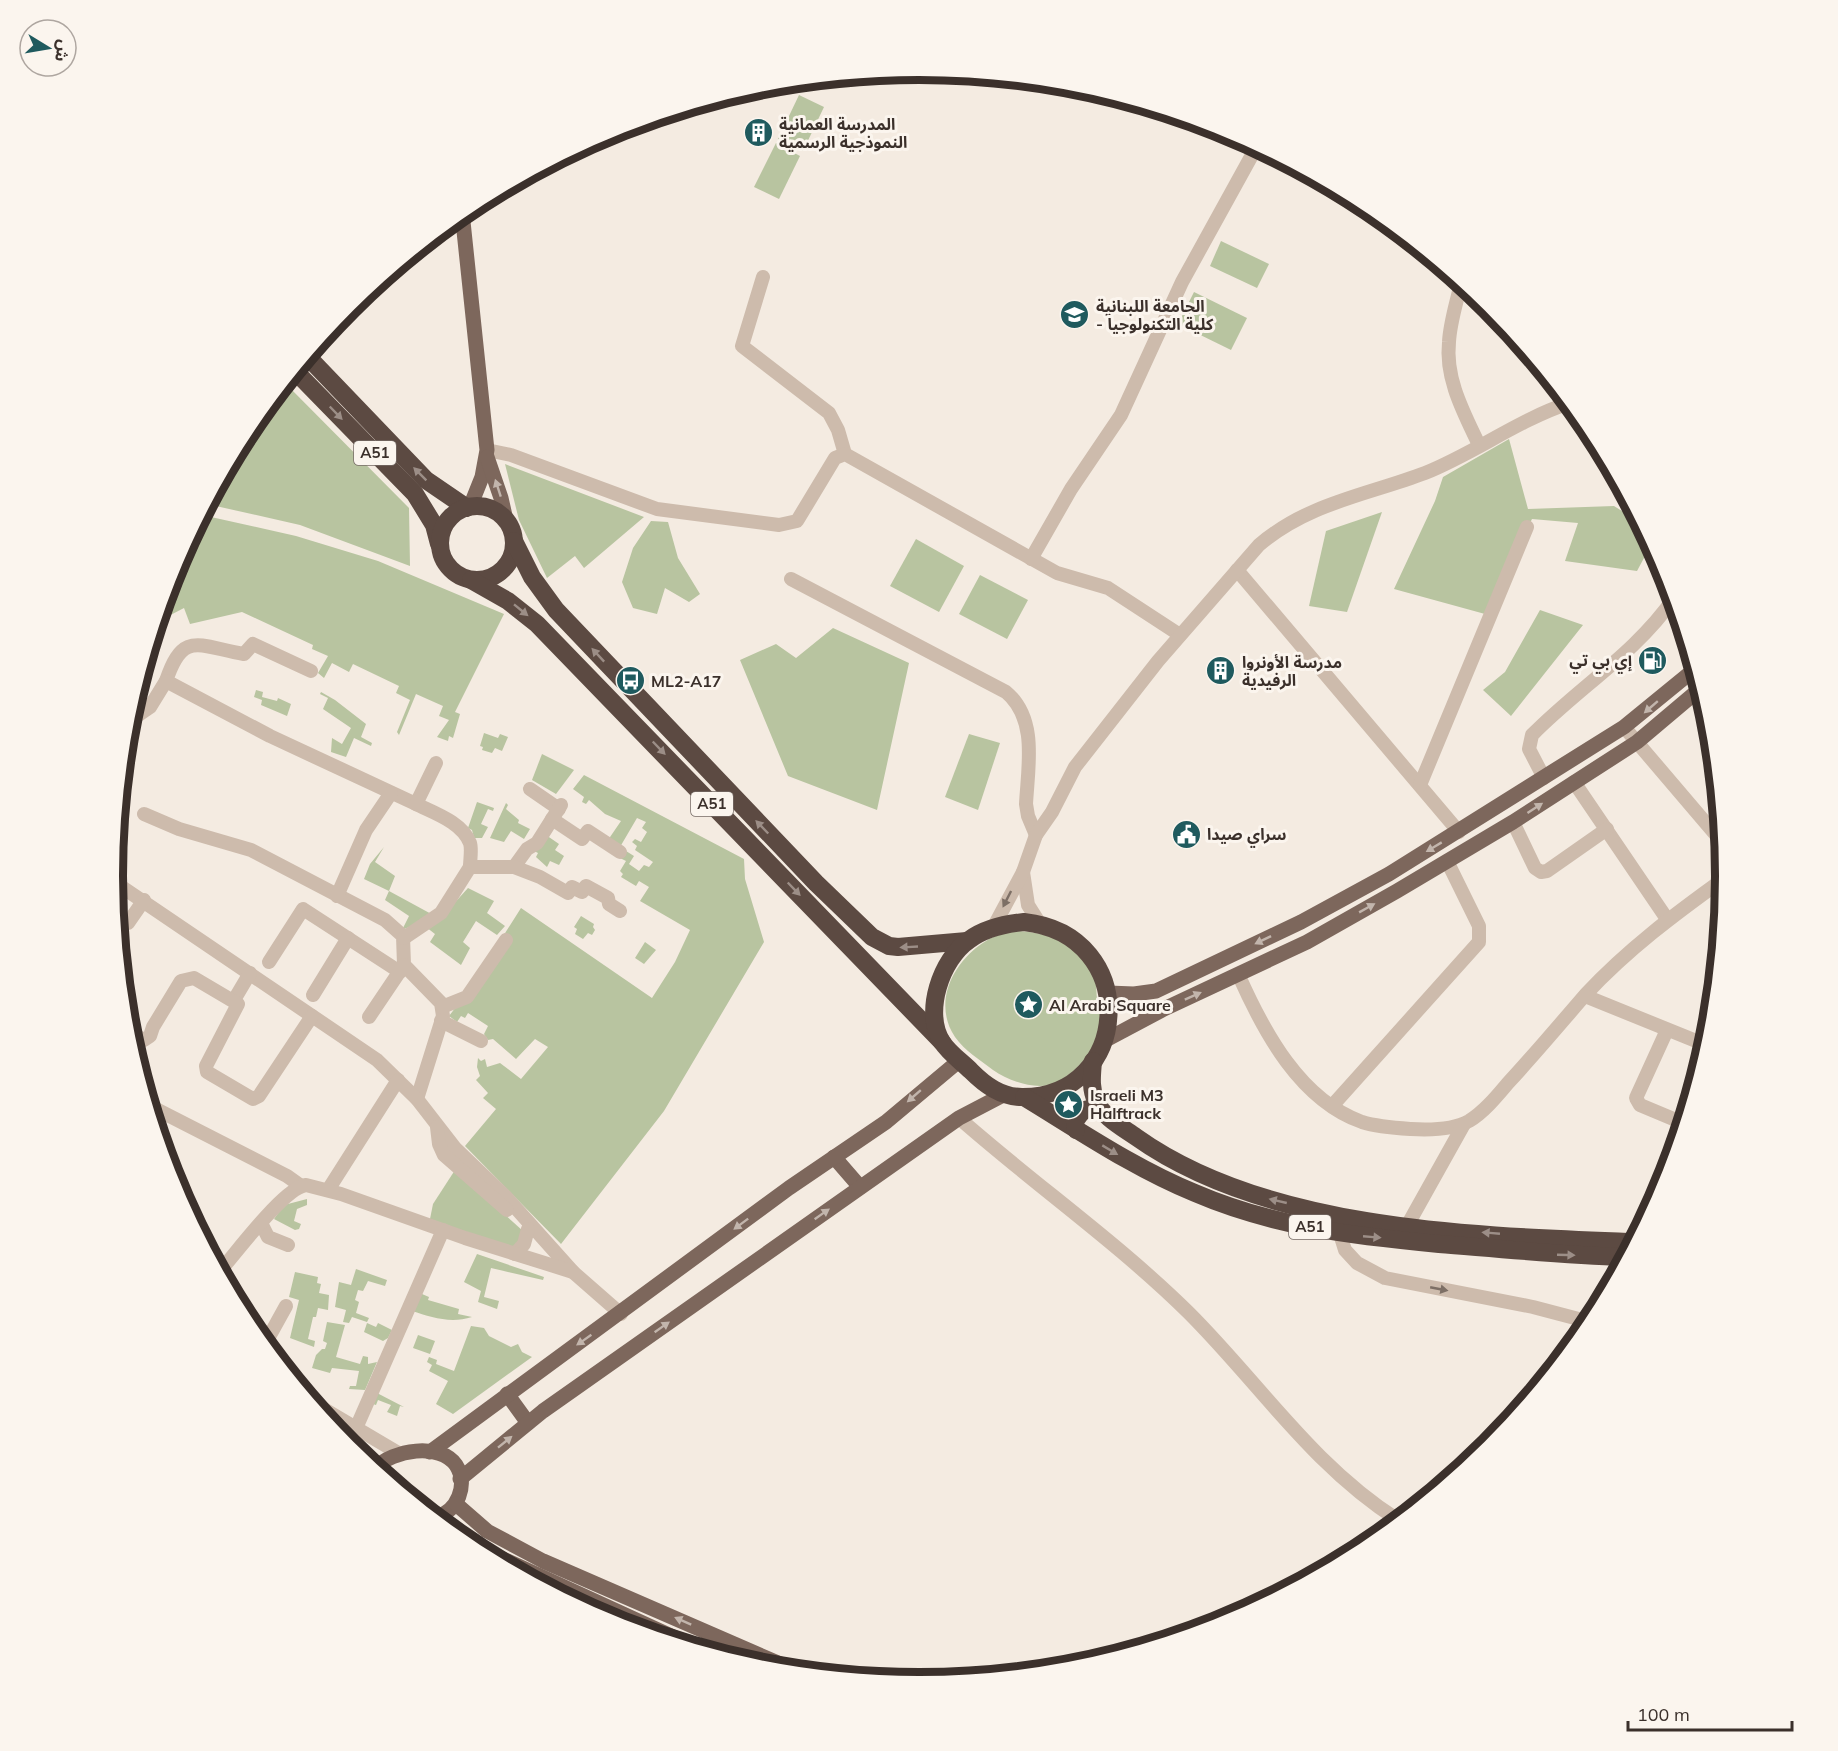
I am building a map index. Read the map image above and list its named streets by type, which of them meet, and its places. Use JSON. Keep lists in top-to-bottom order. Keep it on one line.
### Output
{"streets":{"highway":["A51"]},"places":{"building":["المدرسة العمانية النموذجية الرسمية","مدرسة الأونروا الرفيدية"],"school or university":["الجامعة اللبنانية - كلية التكنولوجيا"],"fuel station":["إي بي تي"],"bus stop":["ML2-A17"],"public building":["سراي صيدا"],"place":["Al Arabi Square","Israeli M3 Halftrack"]},"scale_bar":"100 m","north":"right"}
